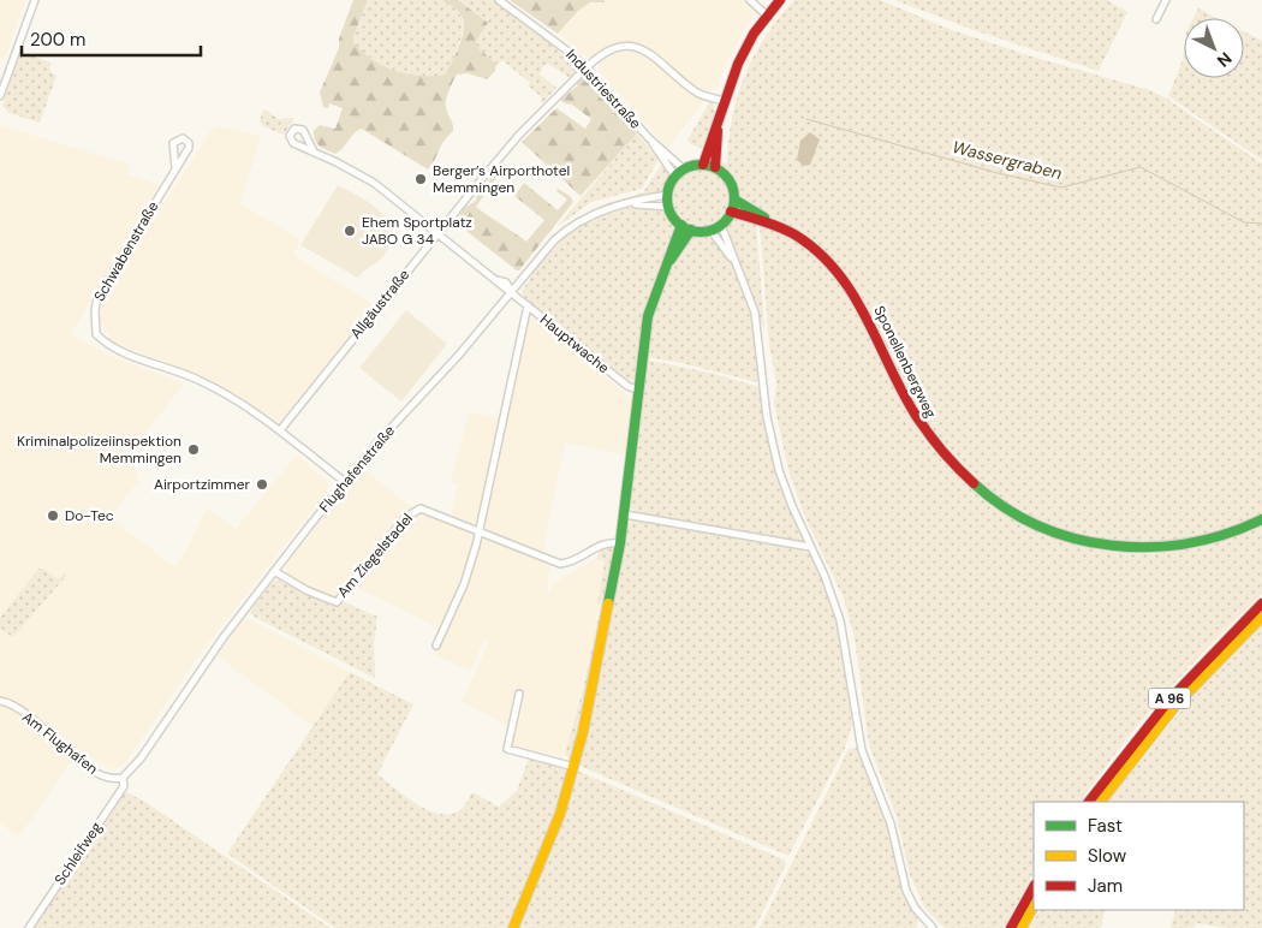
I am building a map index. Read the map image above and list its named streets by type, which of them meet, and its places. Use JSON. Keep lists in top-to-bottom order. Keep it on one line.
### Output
{"streets":{"main road":["Sponellenbergweg","A 96"],"street":["Industriestraße","Schwabenstraße","Allgäustraße","Hauptwache","Flughafenstraße","Am Ziegelstadel","Am Flughafen","Schleifweg"]},"crossings":[["Industriestraße","Sponellenbergweg"],["Industriestraße","Flughafenstraße"],["Schwabenstraße","Allgäustraße"],["Schwabenstraße","Flughafenstraße"],["Allgäustraße","Hauptwache"],["Hauptwache","Flughafenstraße"],["Sponellenbergweg","Flughafenstraße"],["Flughafenstraße","Am Ziegelstadel"],["Flughafenstraße","Am Flughafen"],["Flughafenstraße","Schleifweg"],["Am Flughafen","Schleifweg"]],"water":["Wassergraben"],"places":["Berger’s Airporthotel Memmingen","Ehem Sportplatz JABO G 34","Kriminalpolizeiinspektion Memmingen","Airportzimmer","Do-Tec"],"legend":["Fast","Slow","Jam"],"scale_bar":"200 m","north":"bottom right"}
